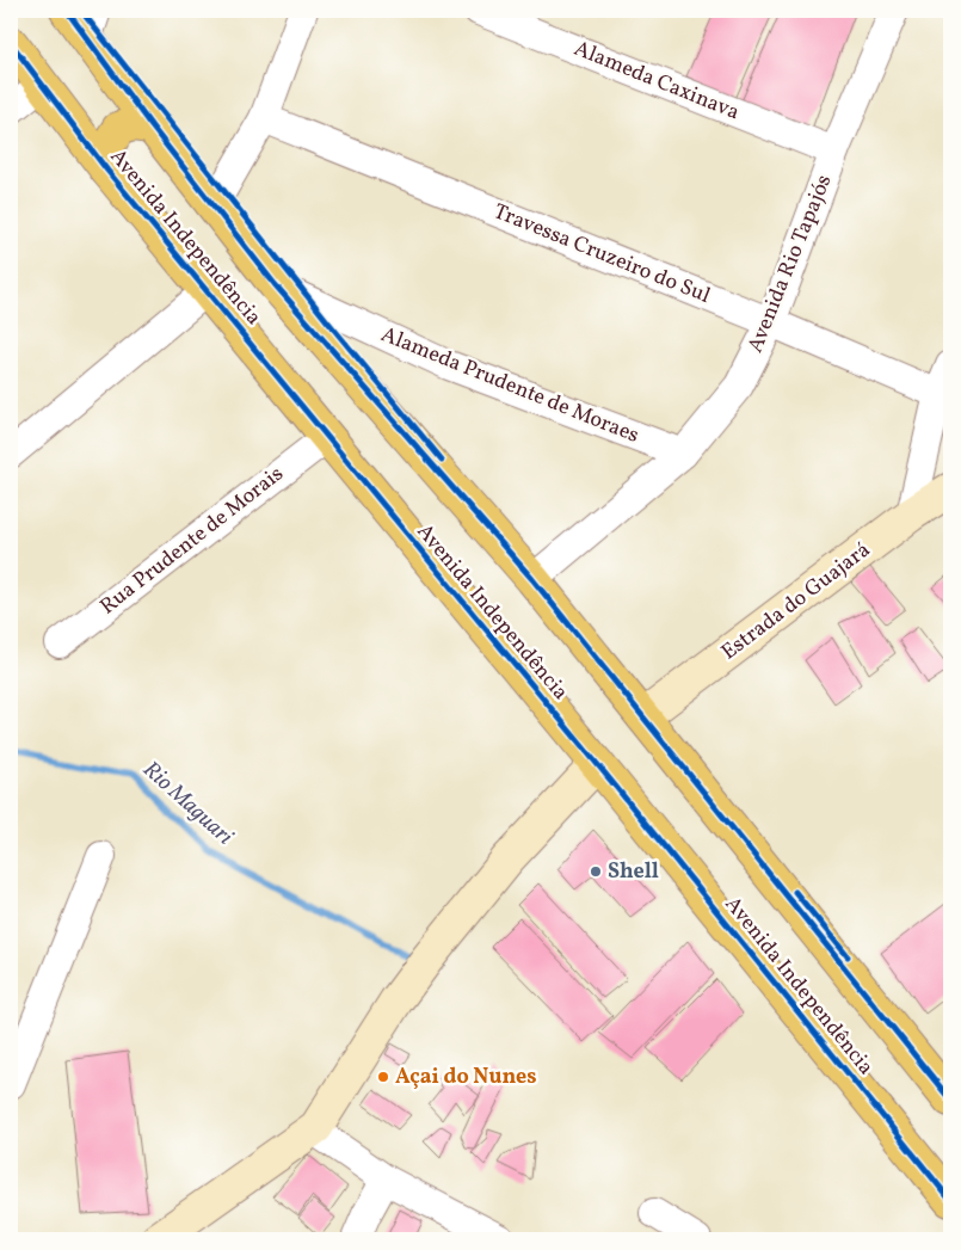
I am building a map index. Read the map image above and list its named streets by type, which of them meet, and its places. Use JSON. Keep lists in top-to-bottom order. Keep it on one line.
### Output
{"streets":{"main road":["Avenida Independência"],"street":["Alameda Caxinava","Travessa Cruzeiro do Sul","Avenida Rio Tapajós","Alameda Prudente de Moraes","Rua Prudente de Morais","Estrada do Guajará"]},"crossings":[["Alameda Caxinava","Avenida Rio Tapajós"],["Avenida Independência","Avenida Rio Tapajós"],["Avenida Independência","Alameda Prudente de Moraes"],["Avenida Independência","Rua Prudente de Morais"],["Avenida Independência","Estrada do Guajará"],["Travessa Cruzeiro do Sul","Avenida Rio Tapajós"],["Avenida Rio Tapajós","Alameda Prudente de Moraes"]],"water":["Rio Maguari"],"places":["Shell","Açai do Nunes"]}
